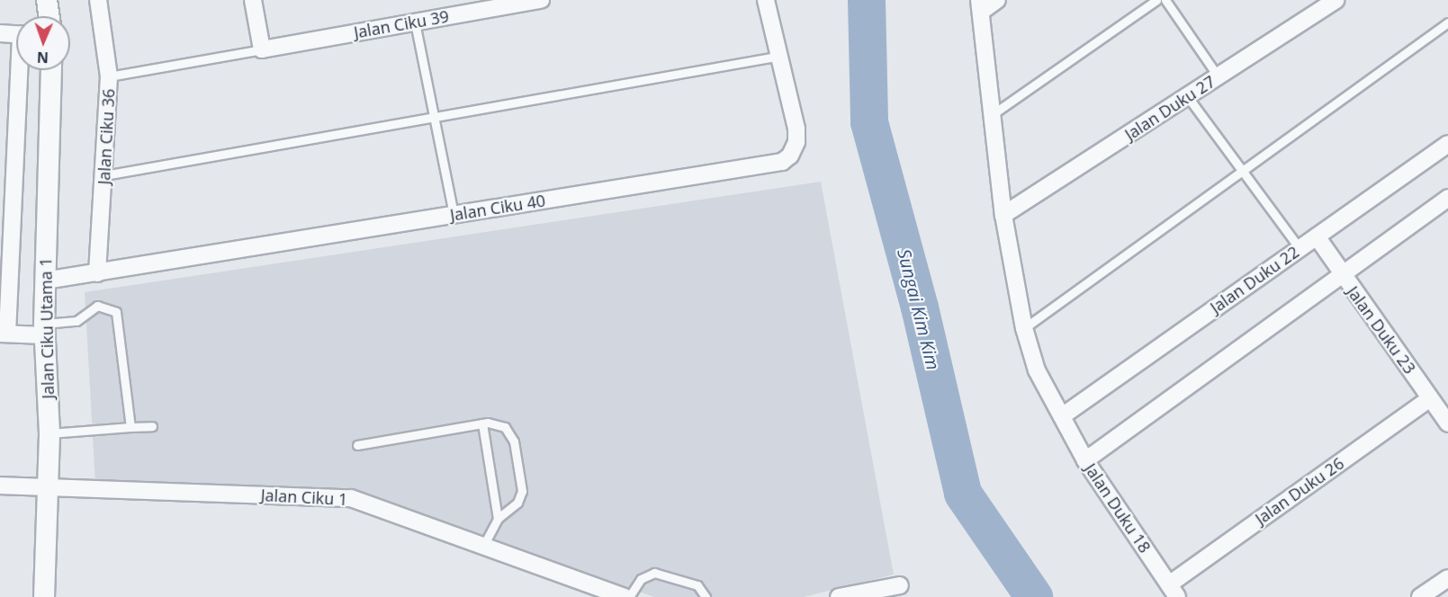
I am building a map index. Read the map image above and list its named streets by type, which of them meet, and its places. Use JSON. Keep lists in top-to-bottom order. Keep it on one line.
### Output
{"streets":{"street":["Jalan Ciku 39","Jalan Duku 27","Jalan Ciku 36","Jalan Ciku 40","Jalan Duku 22","Jalan Ciku Utama 1","Jalan Duku 23","Jalan Duku 26","Jalan Ciku 1","Jalan Duku 18"]},"crossings":[["Jalan Duku 27","Jalan Duku 18"],["Jalan Ciku 36","Jalan Ciku 40"],["Jalan Ciku 40","Jalan Ciku Utama 1"],["Jalan Duku 22","Jalan Duku 23"],["Jalan Duku 22","Jalan Duku 18"],["Jalan Ciku Utama 1","Jalan Ciku 1"],["Jalan Duku 23","Jalan Duku 26"],["Jalan Duku 26","Jalan Duku 18"]],"water":["Sungai Kim Kim"],"north":"bottom"}
